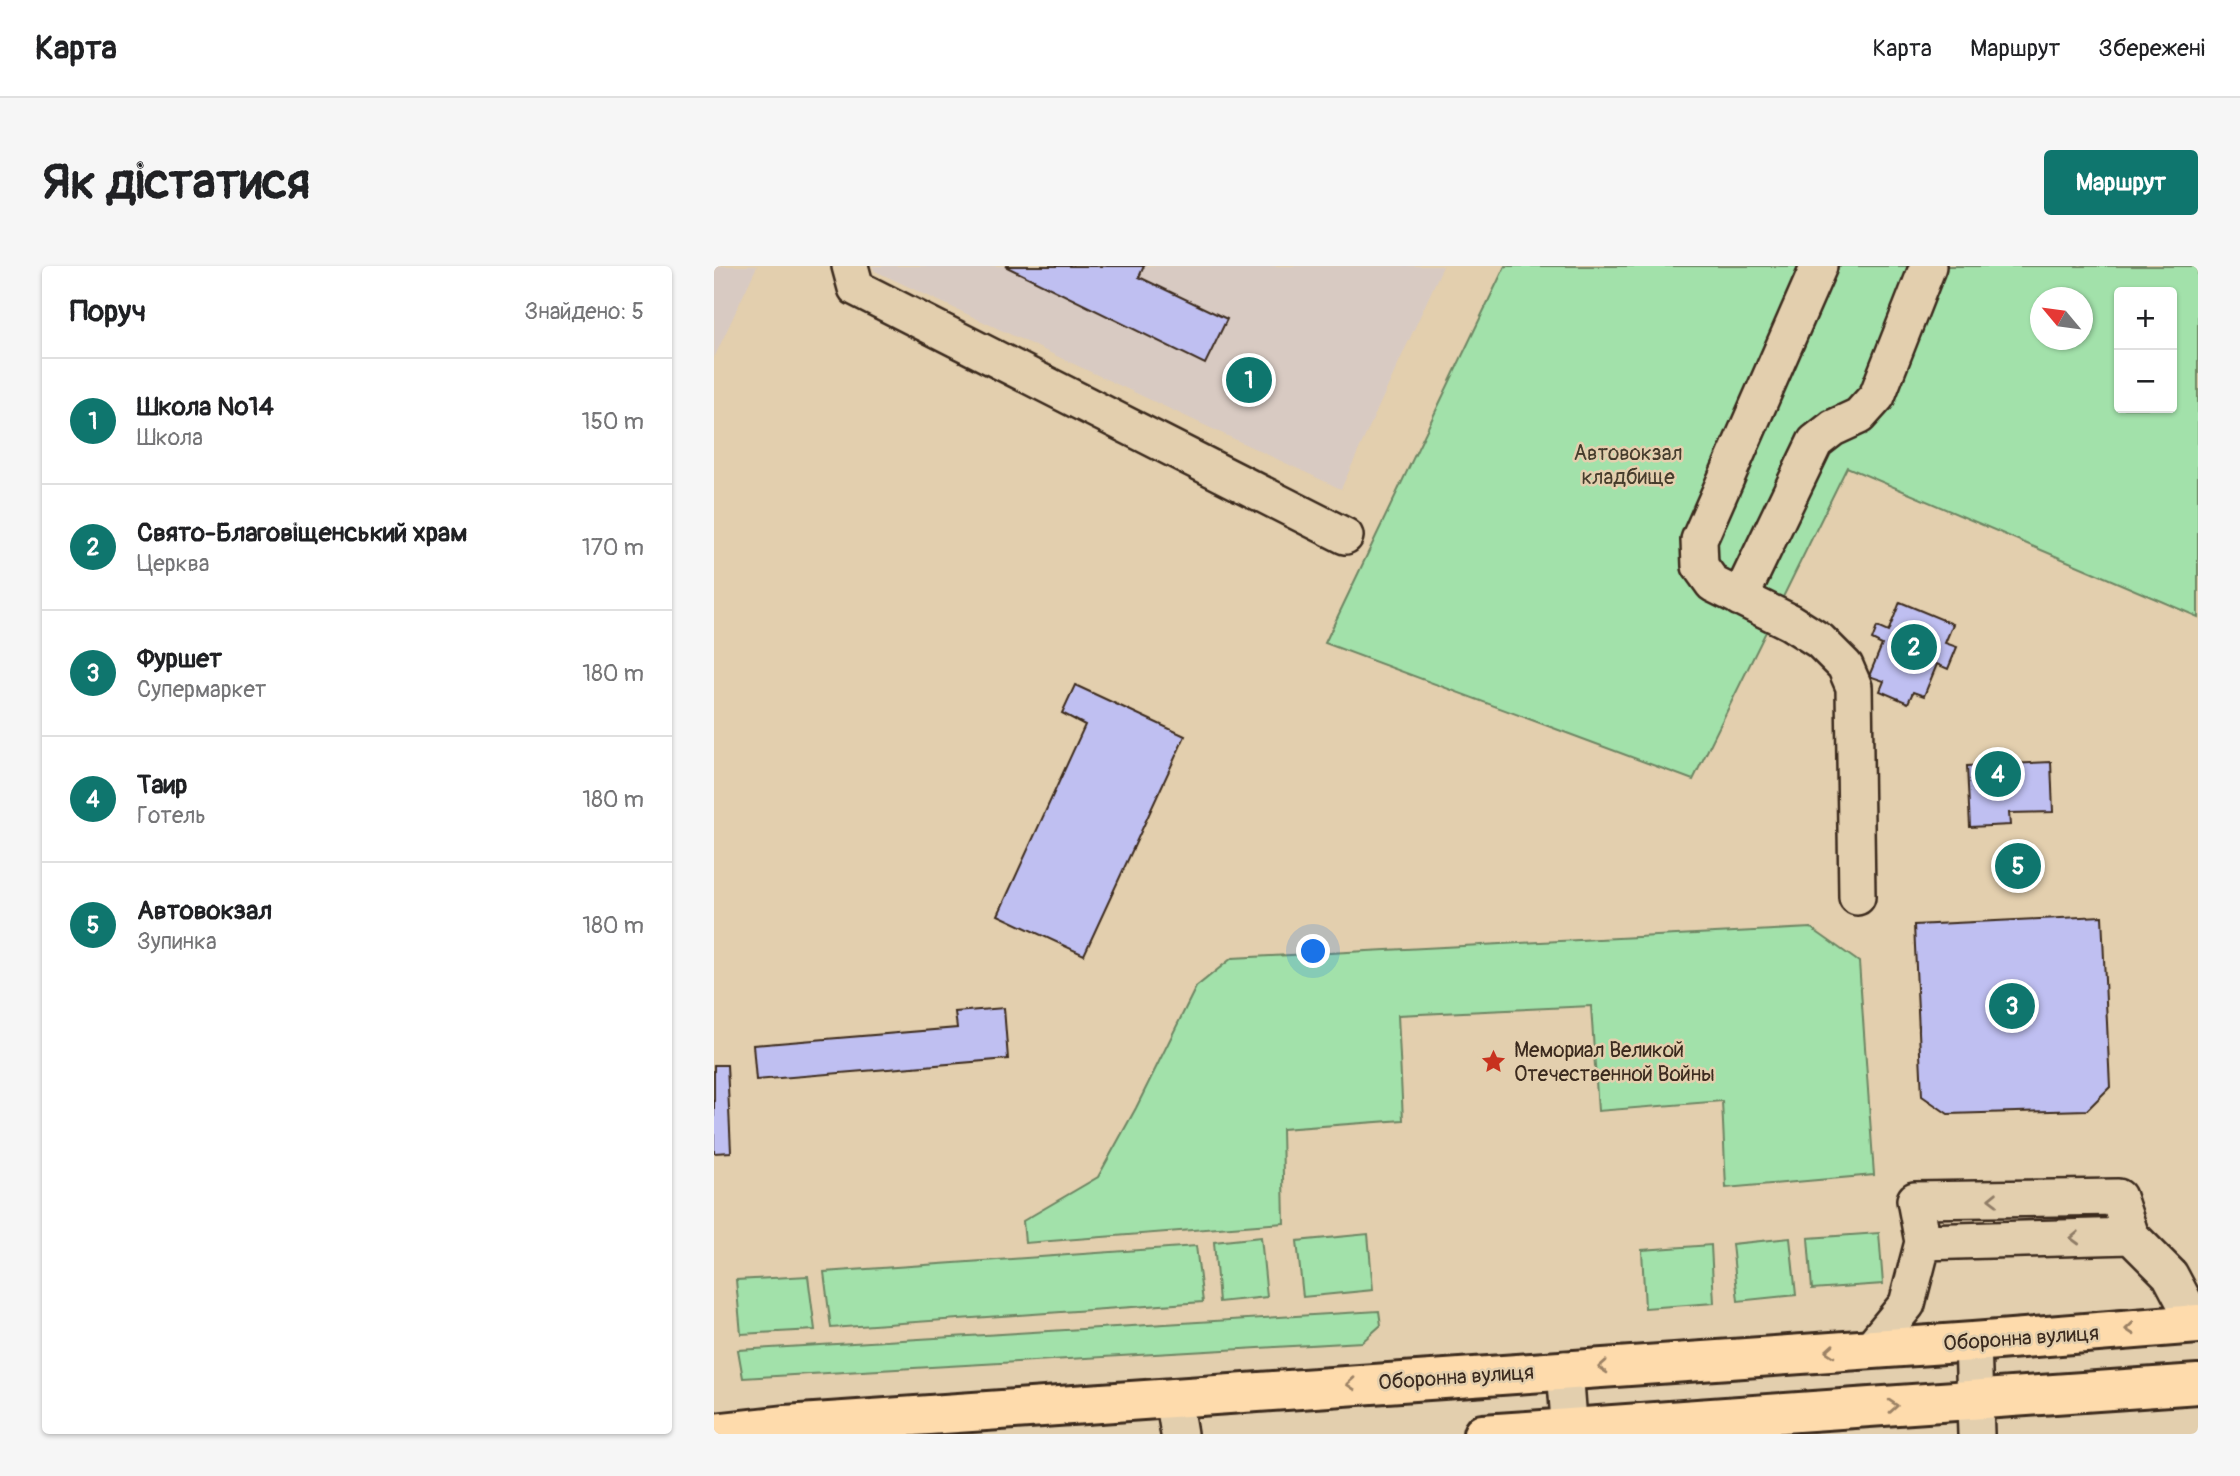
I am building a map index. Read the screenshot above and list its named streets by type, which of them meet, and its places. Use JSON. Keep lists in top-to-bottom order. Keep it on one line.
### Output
{"streets":{"main road":["Оборонна вулиця"]},"parks":["Автовокзал кладбище"],"places":{"place":["Мемориал Великой Отечественной Войны"]},"north":"top left","page":{"header":"Карта","nav":["Карта","Маршрут","Збережені"],"buttons":"Маршрут","title":"Як дістатися","heading":["Поруч","Знайдено: 5"],"map_buttons":["+","−"],"pins":["1","2","4","5","3"],"list":[{"mark":"1","name":"Школа №14","note":"Школа","value":"150 m"},{"mark":"2","name":"Свято-Благовіщенський храм","note":"Церква","value":"170 m"},{"mark":"3","name":"Фуршет","note":"Супермаркет","value":"180 m"},{"mark":"4","name":"Таир","note":"Готель","value":"180 m"},{"mark":"5","name":"Автовокзал","note":"Зупинка","value":"180 m"}]}}
